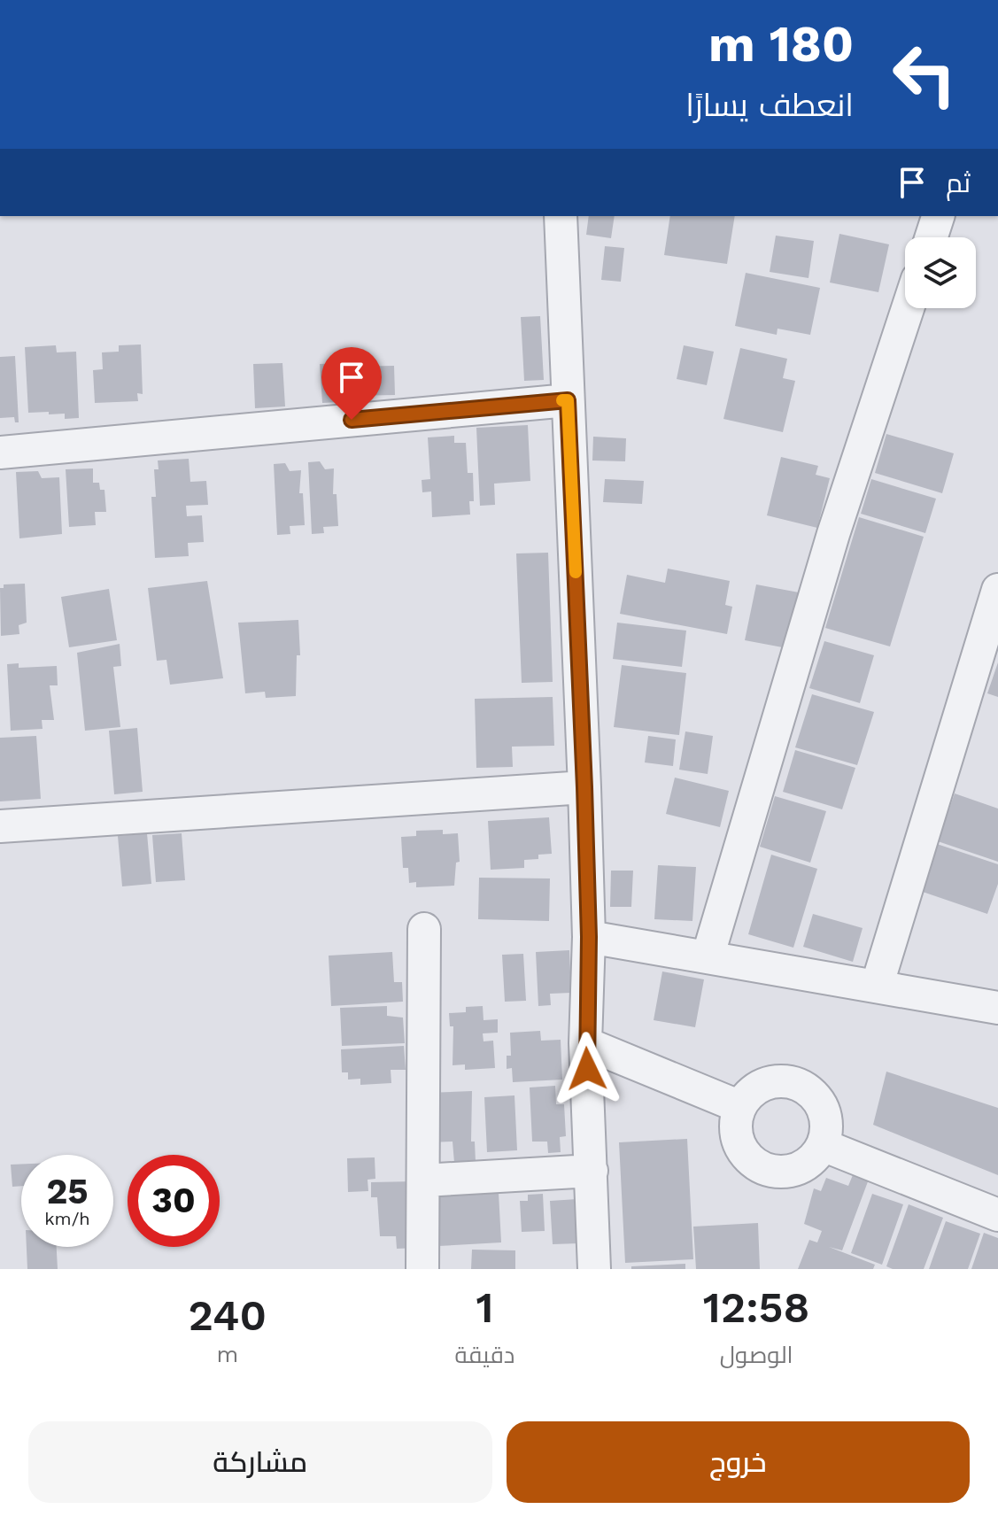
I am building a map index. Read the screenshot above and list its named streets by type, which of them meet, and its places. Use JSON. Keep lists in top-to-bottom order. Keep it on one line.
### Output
{"page":{"turn":["180 m","انعطف يسارًا"],"then":"ثم","speed":"25 km/h","limit":"30","eta":["12:58","الوصول","1","دقيقة","240","m"],"buttons":["خروج","مشاركة"]}}
